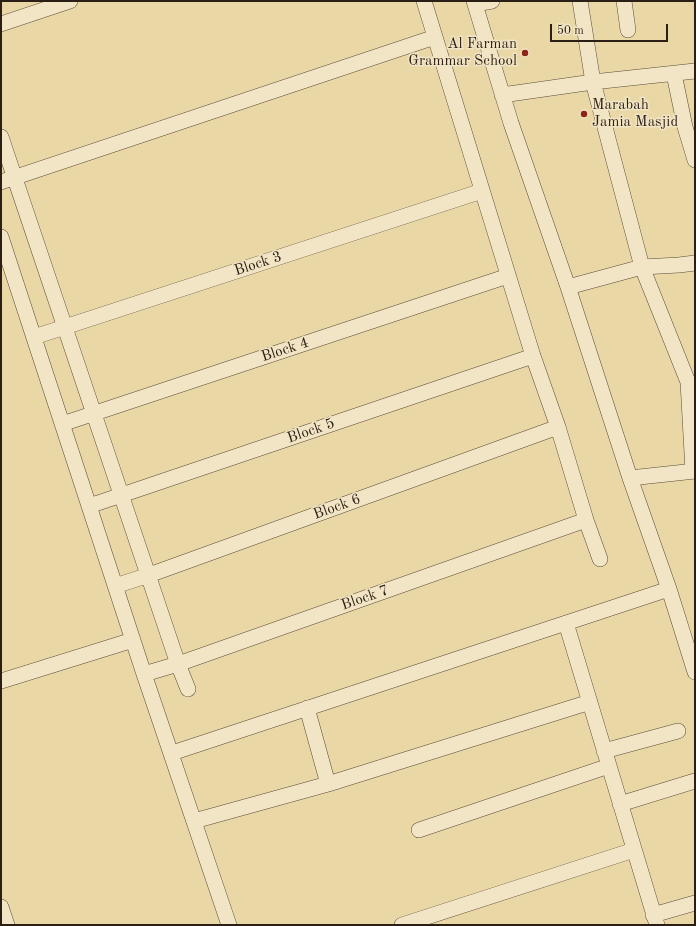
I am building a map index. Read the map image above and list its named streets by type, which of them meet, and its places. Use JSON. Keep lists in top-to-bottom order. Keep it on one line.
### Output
{"streets":{"street":["Block 3","Block 4","Block 5","Block 6","Block 7"]},"places":["Al Farman Grammar School","Marabah Jamia Masjid"],"scale_bar":"50 m"}
